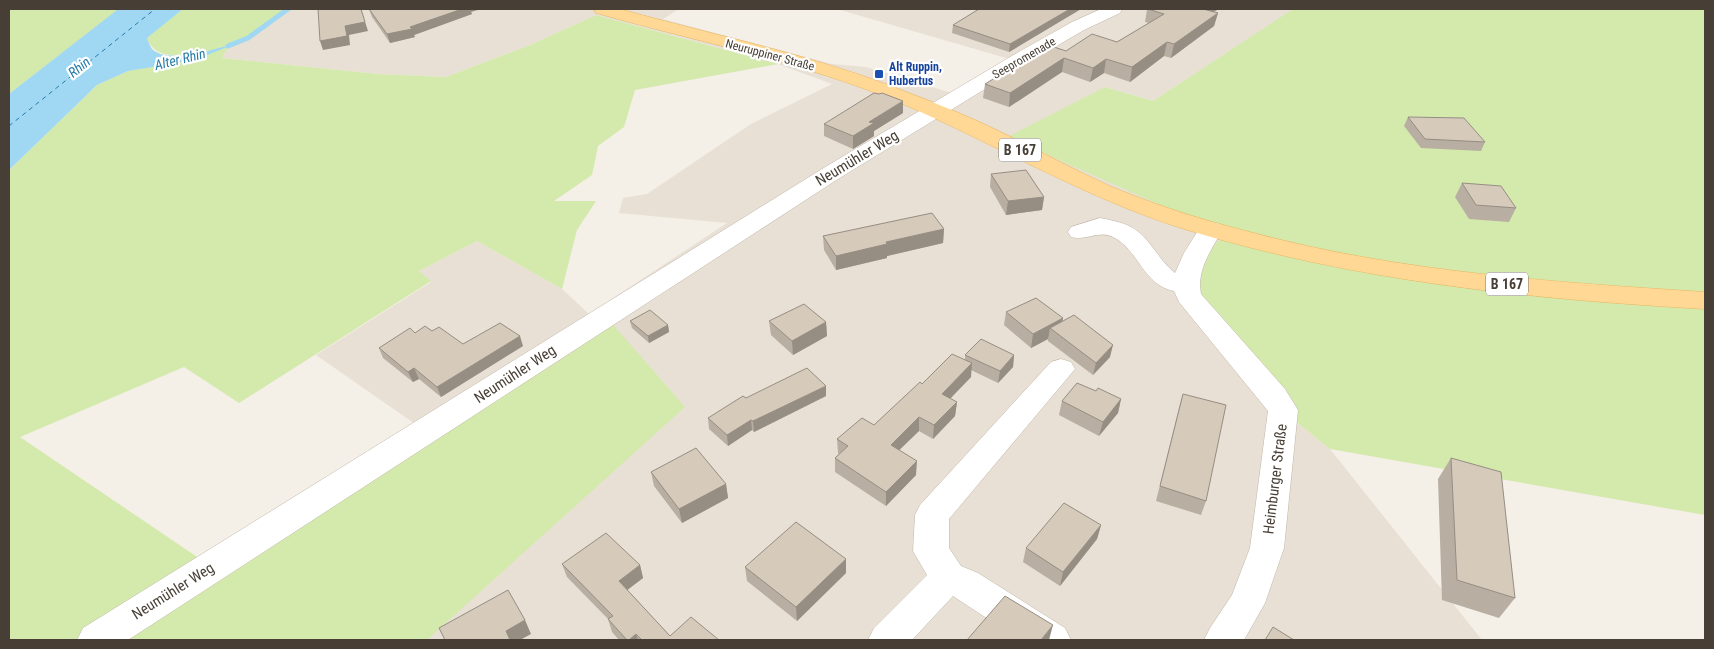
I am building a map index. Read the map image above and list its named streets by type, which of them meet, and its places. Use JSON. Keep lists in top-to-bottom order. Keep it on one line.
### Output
{"streets":{"main road":["Neuruppiner Straße","B 167"],"street":["Seepromenade","Neumühler Weg","Heimburger Straße"]},"crossings":[["Neuruppiner Straße","Seepromenade"],["Neuruppiner Straße","B 167"],["Neuruppiner Straße","Neumühler Weg"],["Seepromenade","B 167"],["Seepromenade","Neumühler Weg"],["B 167","Neumühler Weg"]],"water":["Alter Rhin","Rhin"],"places":{"transit":["Alt Ruppin, Hubertus"]}}
